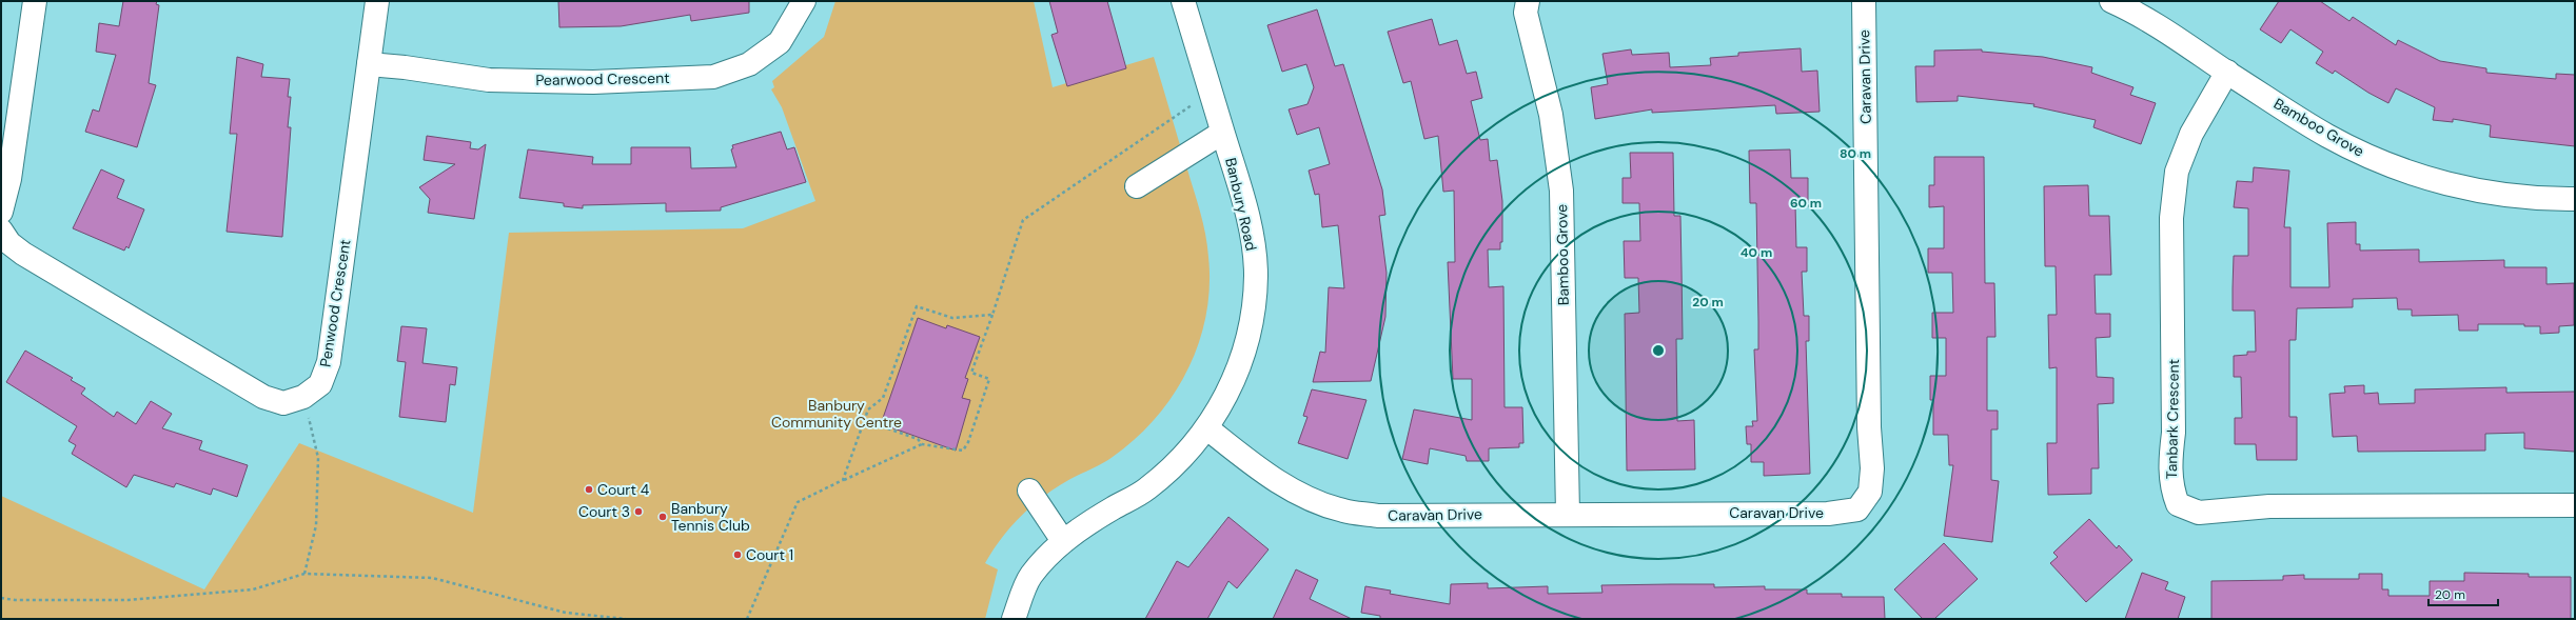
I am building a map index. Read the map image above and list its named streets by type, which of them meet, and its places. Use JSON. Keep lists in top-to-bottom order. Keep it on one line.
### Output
{"streets":{"street":["Caravan Drive","Pearwood Crescent","Bamboo Grove","Banbury Road","Penwood Crescent","Tanbark Crescent"]},"crossings":[["Caravan Drive","Bamboo Grove"],["Caravan Drive","Banbury Road"],["Pearwood Crescent","Penwood Crescent"],["Bamboo Grove","Tanbark Crescent"]],"parks":["Banbury Community Centre"],"places":["Court 4","Court 3","Banbury Tennis Club","Court 1"],"scale_bar":"20 m","rings":["80 m","60 m","40 m","20 m"]}
